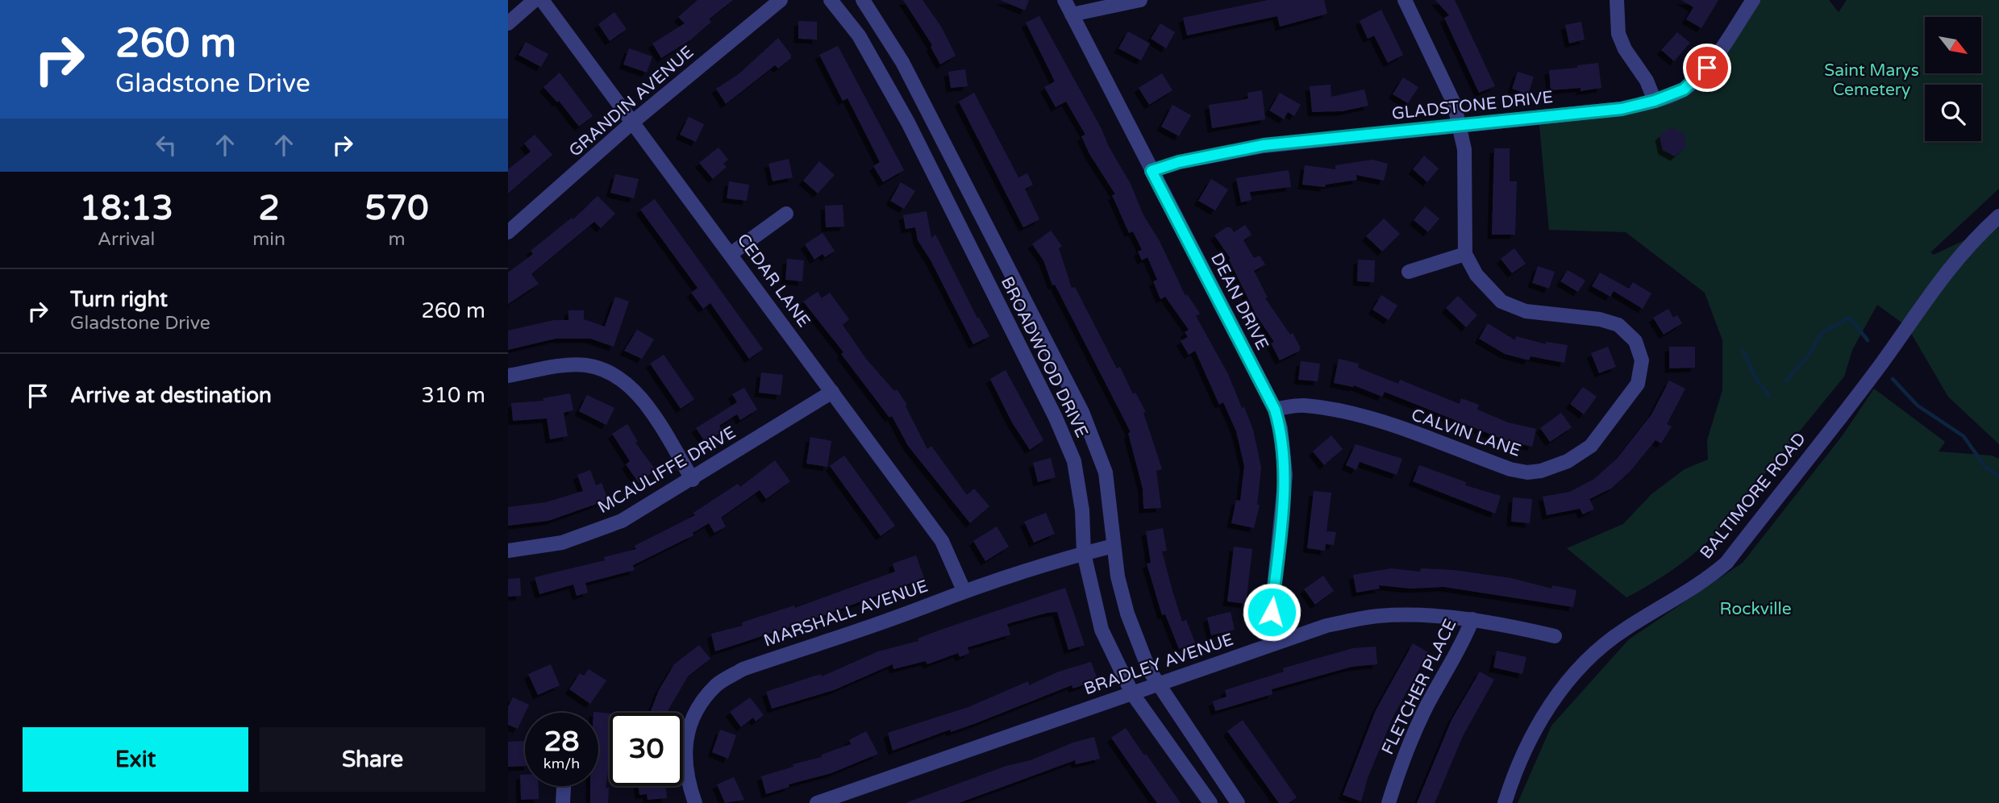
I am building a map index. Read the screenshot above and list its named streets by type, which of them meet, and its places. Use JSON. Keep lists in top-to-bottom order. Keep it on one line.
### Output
{"streets":{"street":["GRANDIN AVENUE","GLADSTONE DRIVE","CEDAR LANE","DEAN DRIVE","BROADWOOD DRIVE","CALVIN LANE","MCAULIFFE DRIVE","BALTIMORE ROAD","MARSHALL AVENUE","BRADLEY AVENUE","FLETCHER PLACE"]},"crossings":[["GRANDIN AVENUE","CEDAR LANE"],["GLADSTONE DRIVE","DEAN DRIVE"],["CEDAR LANE","MCAULIFFE DRIVE"],["CEDAR LANE","MARSHALL AVENUE"],["DEAN DRIVE","CALVIN LANE"],["DEAN DRIVE","BRADLEY AVENUE"],["BROADWOOD DRIVE","MARSHALL AVENUE"],["BROADWOOD DRIVE","BRADLEY AVENUE"],["BRADLEY AVENUE","FLETCHER PLACE"]],"parks":["Saint Marys Cemetery","Rockville"],"north":"bottom right","page":{"turn":["260 m","Gladstone Drive"],"eta":["18:13","Arrival","2","min","570","m"],"list":[{"name":"Turn right","note":"Gladstone Drive","value":"260 m"},{"name":"Arrive at destination","value":"310 m"}],"speed":"28 km/h","limit":"30","buttons":["Exit","Share"]}}
